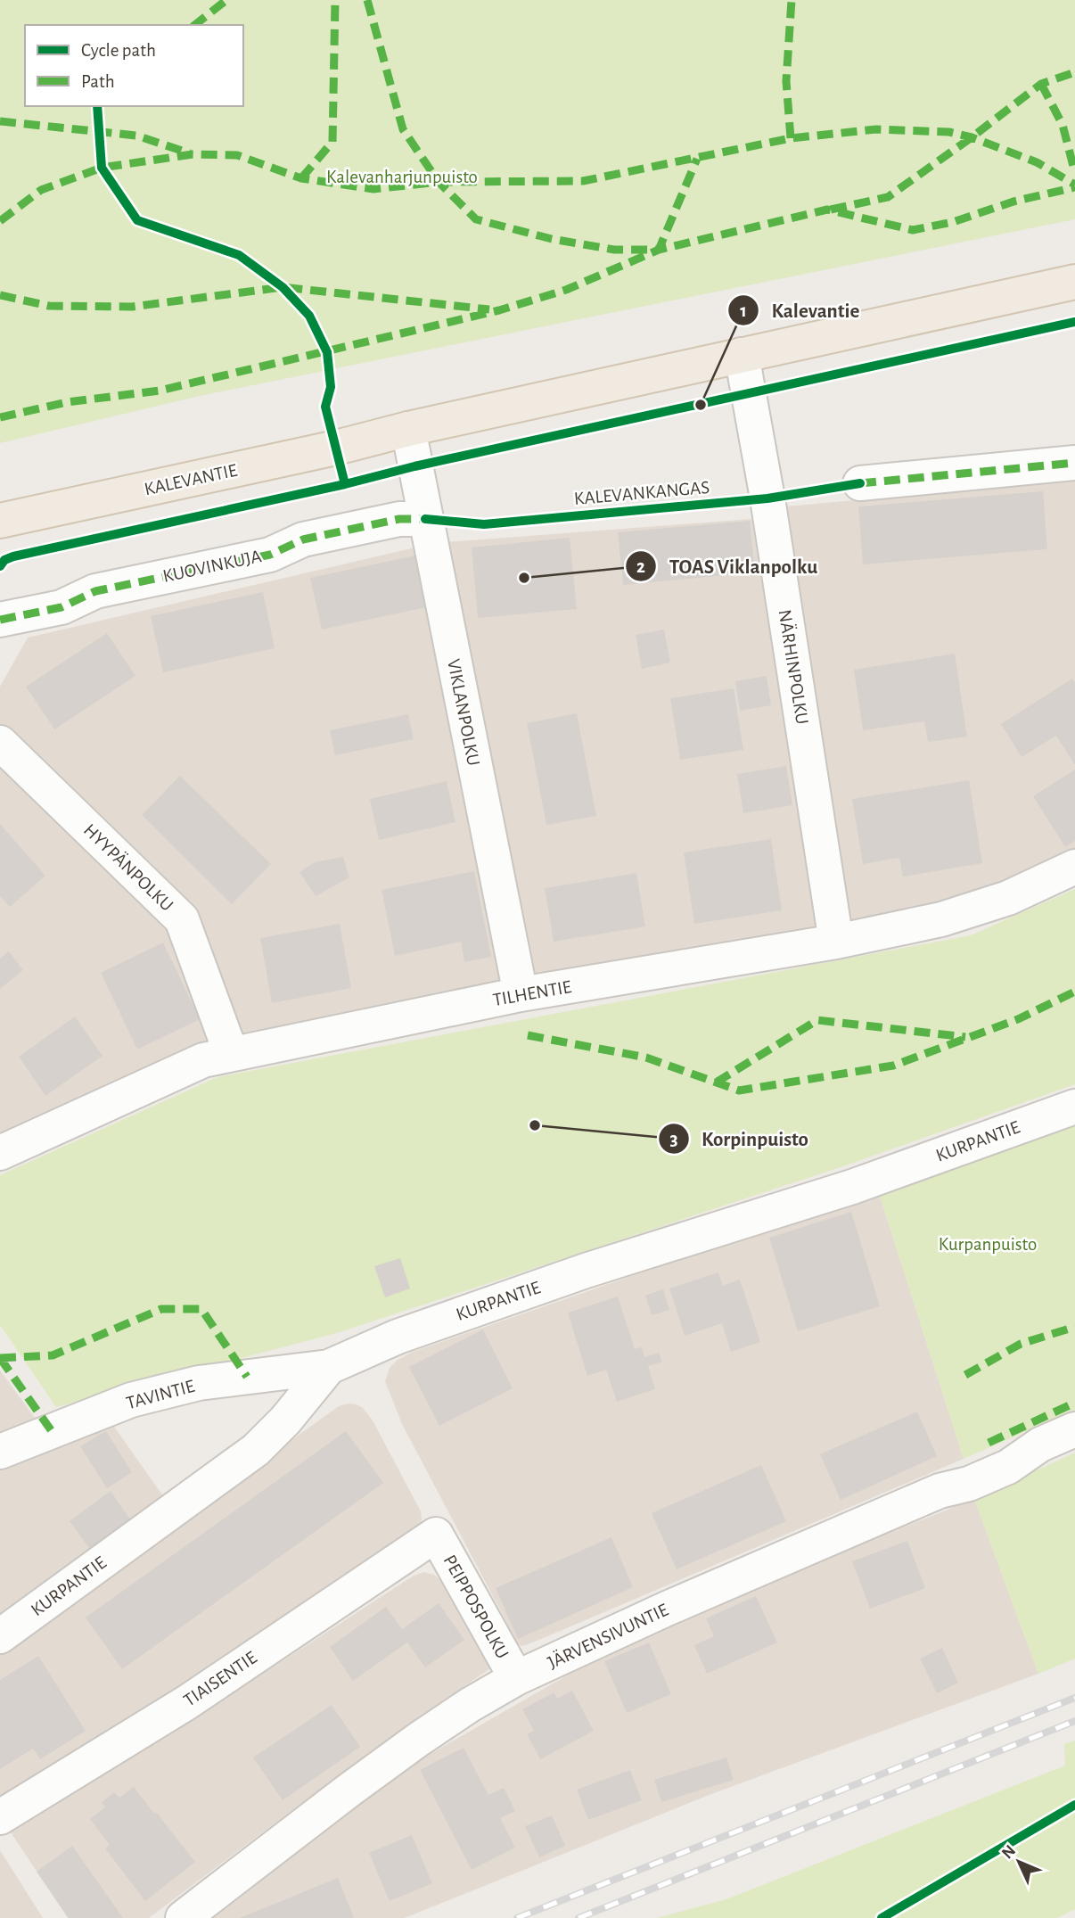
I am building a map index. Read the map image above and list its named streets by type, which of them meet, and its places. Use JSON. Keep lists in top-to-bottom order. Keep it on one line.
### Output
{"streets":{"main road":["KALEVANTIE"],"street":["KUOVINKUJA","NÄRHINPOLKU","VIKLANPOLKU","HYYPÄNPOLKU","TILHENTIE","KURPANTIE","TAVINTIE","PEIPPOSPOLKU","JÄRVENSIVUNTIE","TIAISENTIE"],"cycle path":["KALEVANKANGAS"]},"crossings":[["KALEVANTIE","NÄRHINPOLKU"],["KALEVANTIE","VIKLANPOLKU"],["KUOVINKUJA","VIKLANPOLKU"],["NÄRHINPOLKU","TILHENTIE"],["VIKLANPOLKU","TILHENTIE"],["HYYPÄNPOLKU","TILHENTIE"],["KURPANTIE","TAVINTIE"],["PEIPPOSPOLKU","JÄRVENSIVUNTIE"],["PEIPPOSPOLKU","TIAISENTIE"]],"parks":["Kalevanharjunpuisto","Kurpanpuisto"],"places":["Kalevantie","TOAS Viklanpolku","Korpinpuisto"],"legend":["Cycle path","Path"],"north":"top left"}
